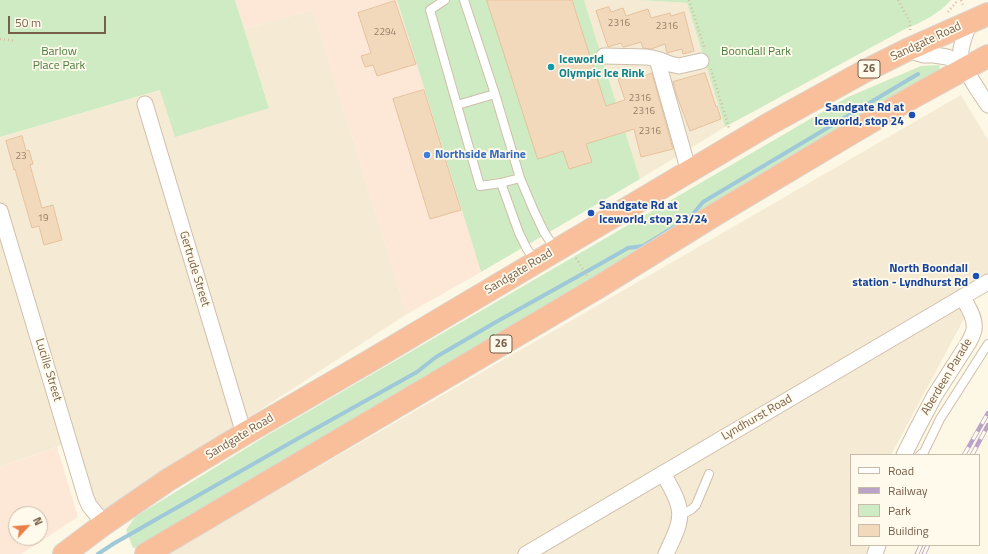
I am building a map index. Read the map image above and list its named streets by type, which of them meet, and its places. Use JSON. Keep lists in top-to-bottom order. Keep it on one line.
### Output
{"streets":{"highway":["Sandgate Road","26"],"street":["Gertrude Street","Lucille Street","Aberdeen Parade","Lyndhurst Road"]},"crossings":[["Sandgate Road","Gertrude Street"],["Sandgate Road","Lucille Street"],["Aberdeen Parade","Lyndhurst Road"]],"parks":["Barlow Place Park","Boondall Park"],"places":["Iceworld Olympic Ice Rink","Sandgate Rd at Iceworld, stop 24","Northside Marine","Sandgate Rd at Iceworld, stop 23/24","North Boondall station - Lyndhurst Rd"],"house_numbers":["2316","2316","2294","2316","2316","2316","23","19"],"legend":["Road","Railway","Park","Building"],"scale_bar":"50 m","north":"top right"}
